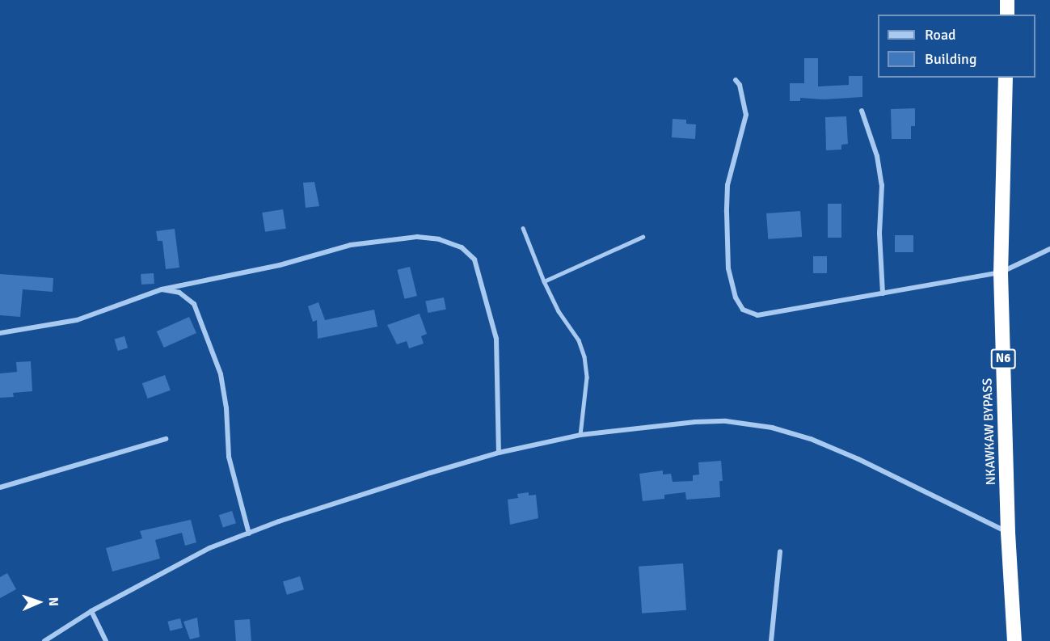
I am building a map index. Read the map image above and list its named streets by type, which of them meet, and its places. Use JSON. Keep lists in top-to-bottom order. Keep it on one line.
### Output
{"streets":{"highway":["N6","NKAWKAW BYPASS"]},"legend":["Road","Building"],"north":"right"}
